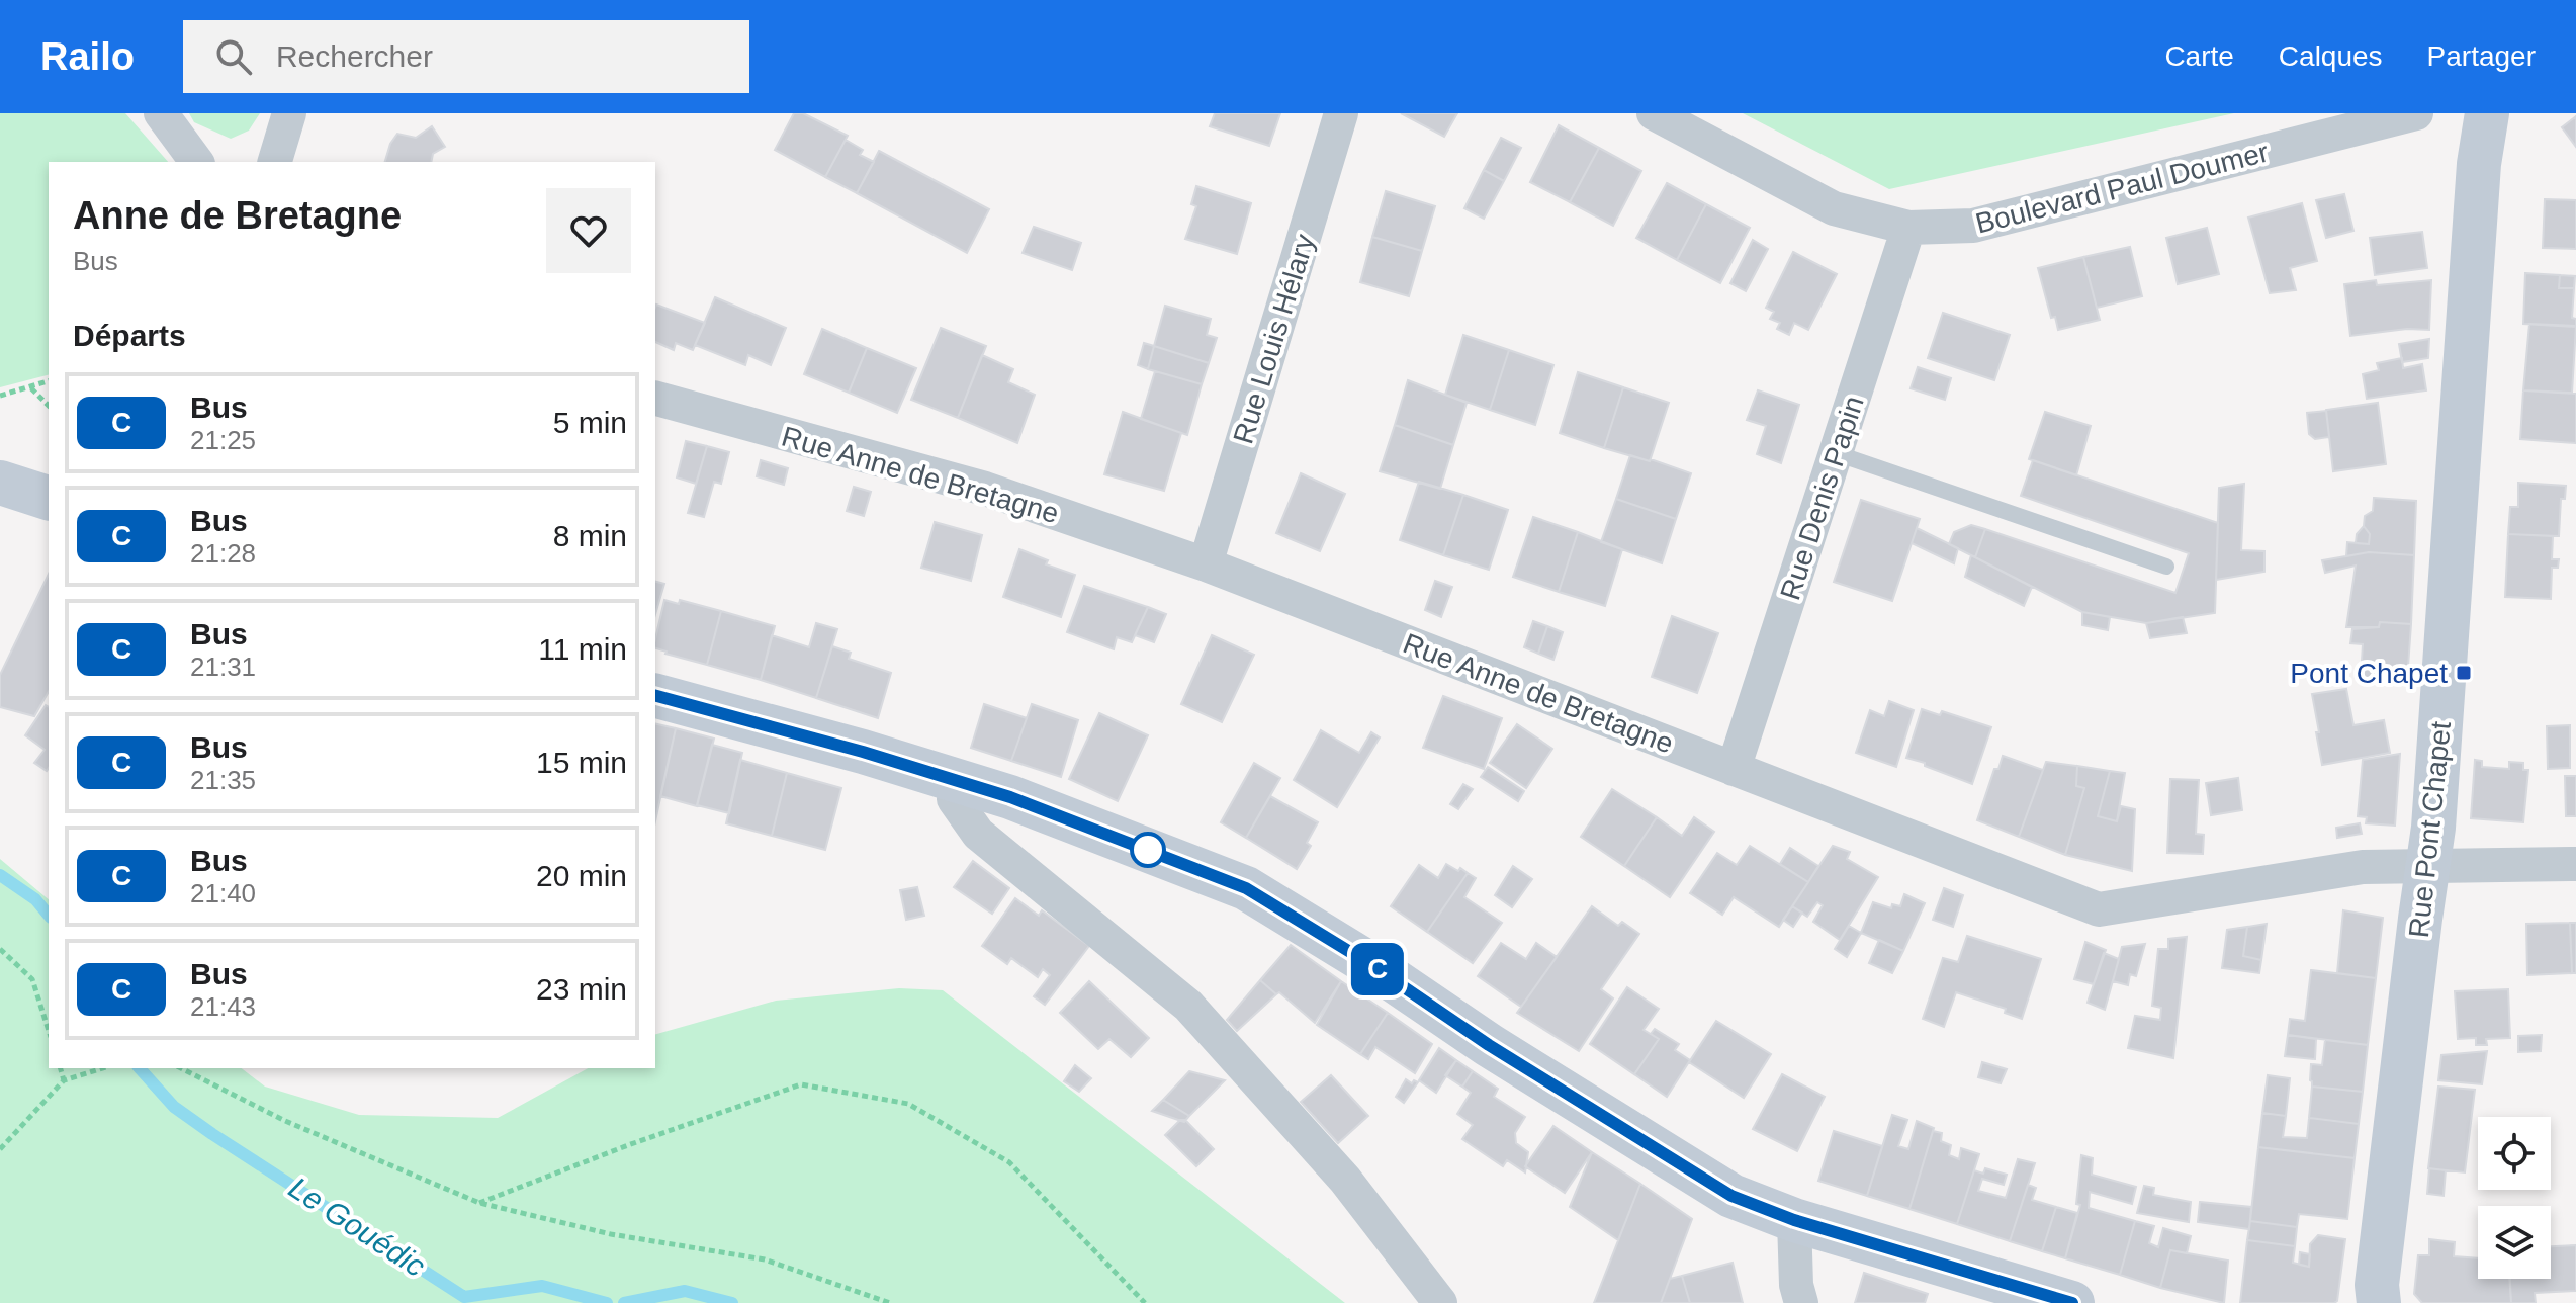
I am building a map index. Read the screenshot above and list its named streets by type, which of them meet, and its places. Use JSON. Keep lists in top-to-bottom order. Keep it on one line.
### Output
{"streets":{"main road":["Rue Pont Chapet"],"street":["Boulevard Paul Doumer","Rue Louis Hélary","Rue Anne de Bretagne","Rue Denis Papin"]},"crossings":[["Boulevard Paul Doumer","Rue Denis Papin"],["Rue Louis Hélary","Rue Anne de Bretagne"],["Rue Anne de Bretagne","Rue Denis Papin"],["Rue Anne de Bretagne","Rue Pont Chapet"]],"water":["Le Gouédic"],"places":{"transit":["Pont Chapet"]},"lines":["bus line C"],"page":{"header":"Railo","search":"Rechercher","nav":["Carte","Calques","Partager"],"on_map":"C","heading":[["Anne de Bretagne","Bus"],"Départs"],"list":[{"mark":"C","name":"Bus","note":"21:25","value":"5 min"},{"mark":"C","name":"Bus","note":"21:28","value":"8 min"},{"mark":"C","name":"Bus","note":"21:31","value":"11 min"},{"mark":"C","name":"Bus","note":"21:35","value":"15 min"},{"mark":"C","name":"Bus","note":"21:40","value":"20 min"},{"mark":"C","name":"Bus","note":"21:43","value":"23 min"}]}}
